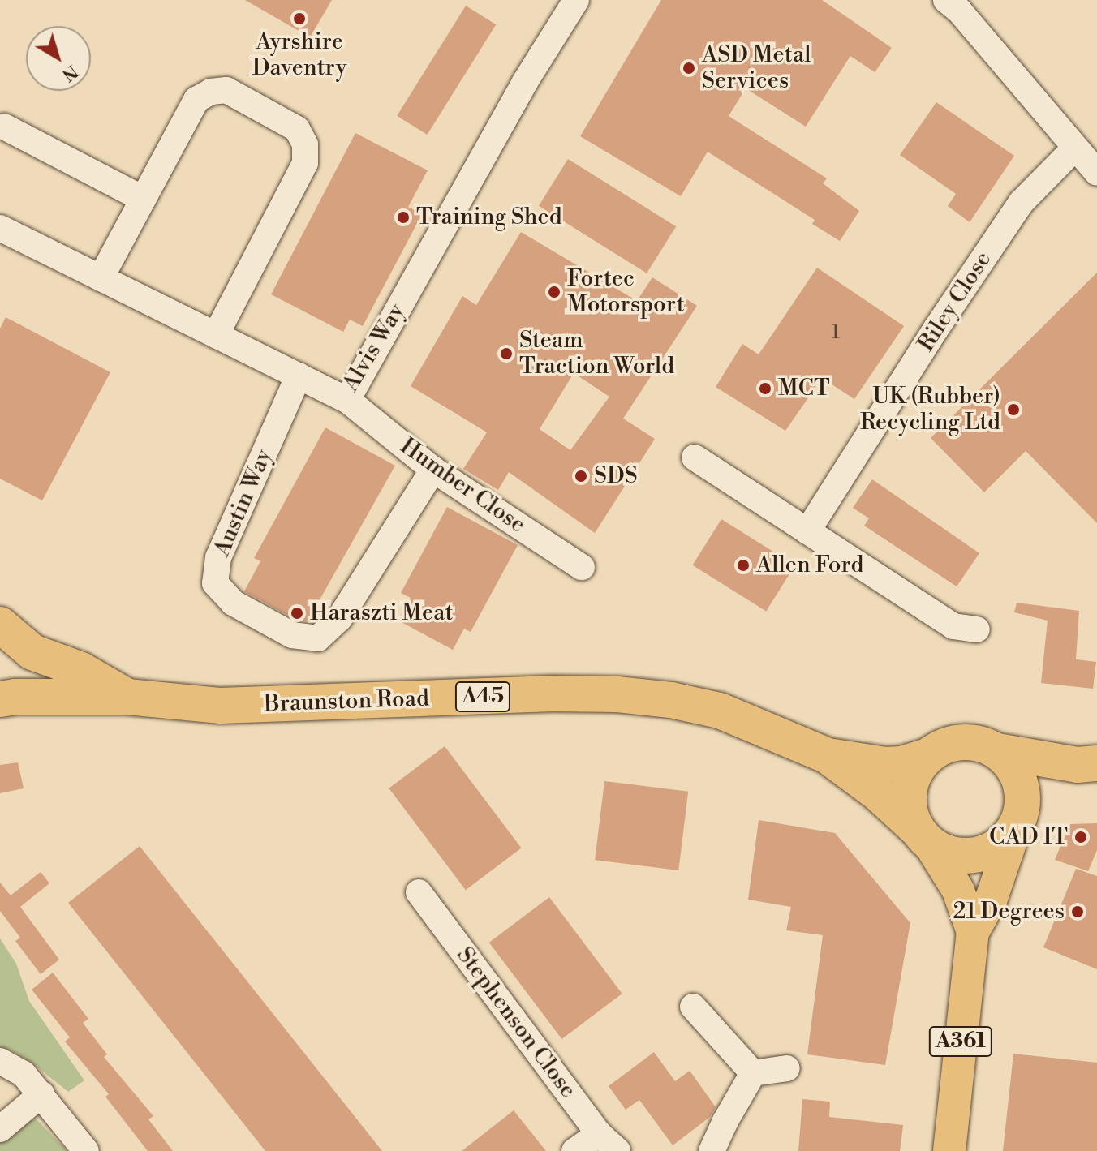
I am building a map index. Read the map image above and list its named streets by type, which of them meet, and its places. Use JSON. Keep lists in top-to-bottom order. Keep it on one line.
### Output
{"streets":{"highway":["A45","Braunston Road"],"main road":["A361"],"street":["Riley Close","Alvis Way","Humber Close","Austin Way","Stephenson Close"]},"crossings":[["Alvis Way","Humber Close"],["Alvis Way","Austin Way"],["Humber Close","Austin Way"],["A45","Braunston Road"],["A45","A361"],["Braunston Road","A361"]],"places":["Ayrshire Daventry","ASD Metal Services","Training Shed","Fortec Motorsport","Steam Traction World","MCT","UK (Rubber) Recycling Ltd","SDS","Allen Ford","Haraszti Meat","CAD IT","21 Degrees"],"house_numbers":["1"],"north":"bottom right"}
